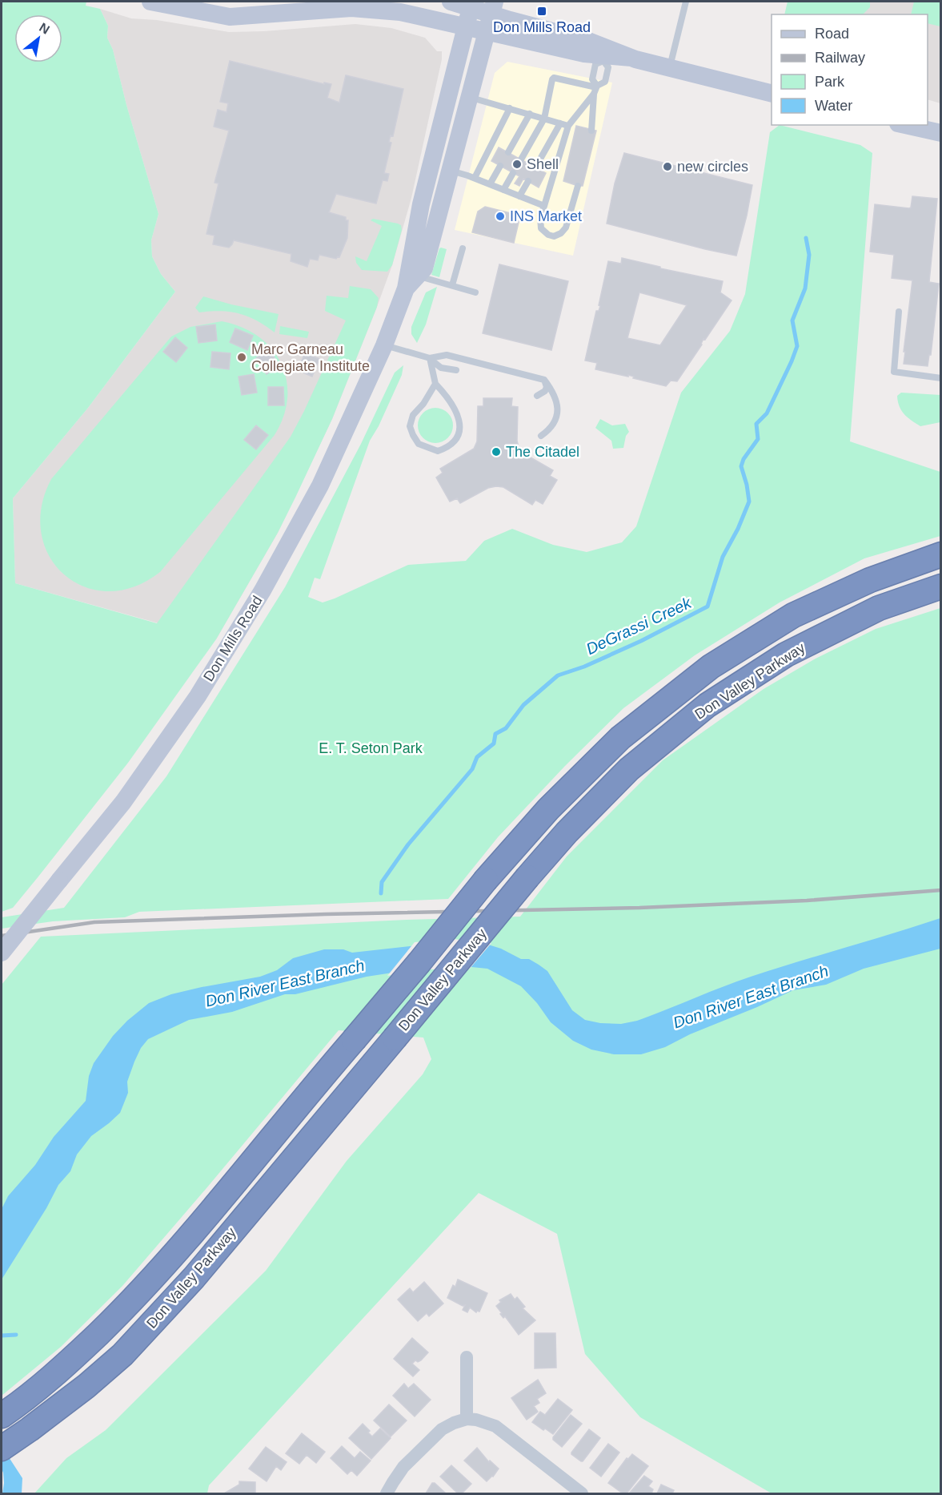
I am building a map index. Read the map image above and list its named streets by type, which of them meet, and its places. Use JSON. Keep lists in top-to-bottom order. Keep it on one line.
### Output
{"streets":{"highway":["Don Valley Parkway"],"main road":["Don Mills Road"]},"water":["DeGrassi Creek","Don River East Branch"],"parks":["E. T. Seton Park"],"places":{"transit":["Don Mills Road"],"other":["Shell","new circles","INS Market","Marc Garneau Collegiate Institute","The Citadel"]},"legend":["Road","Railway","Park","Water"],"north":"top right"}
